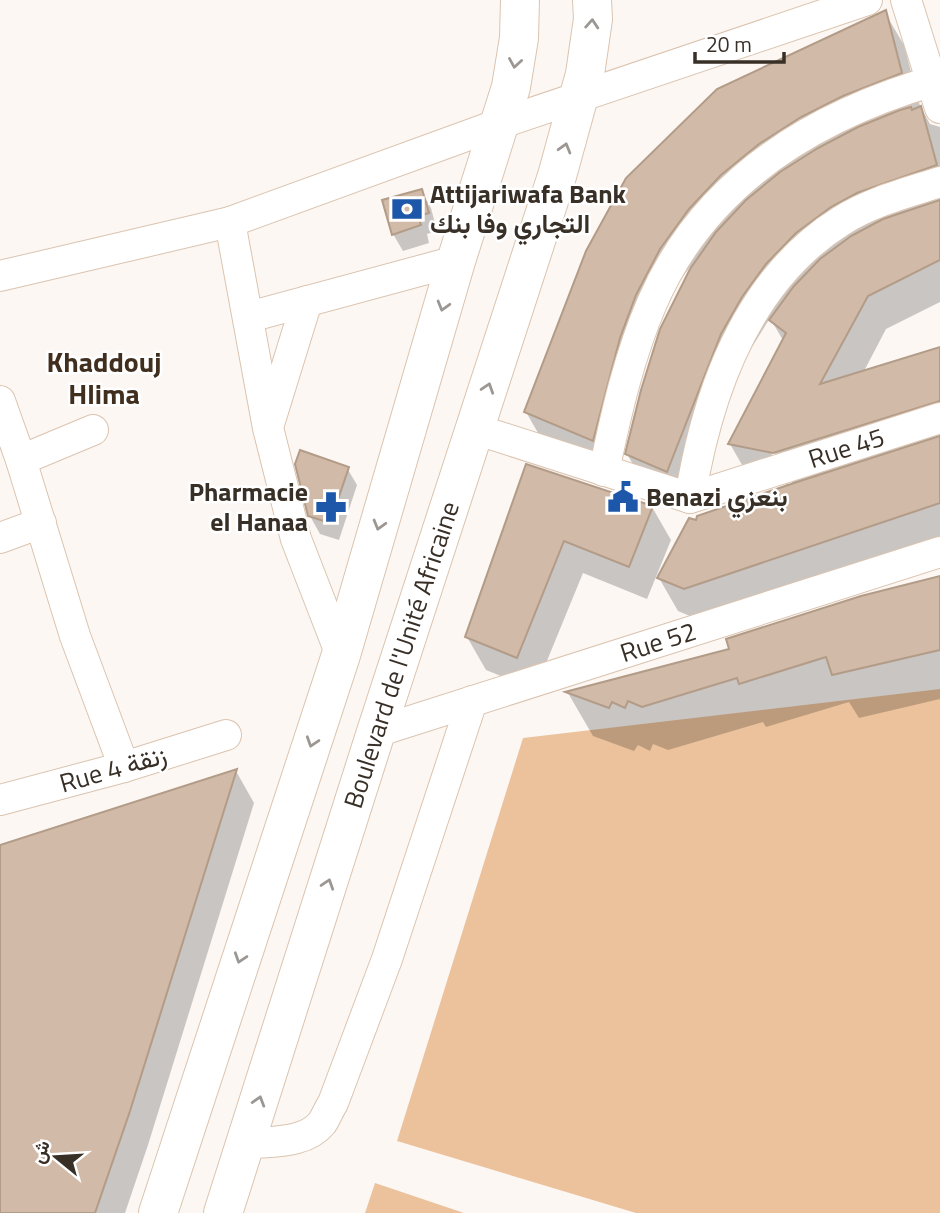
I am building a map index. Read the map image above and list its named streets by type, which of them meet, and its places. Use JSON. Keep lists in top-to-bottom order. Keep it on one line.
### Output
{"streets":{"main road":["Boulevard de l'Unité Africaine"],"street":["Rue 45","Rue 52","Rue 4 زنقة"]},"crossings":[["Rue 52","Boulevard de l'Unité Africaine"]],"districts":["Khaddouj Hlima"],"places":{"bank":["Attijariwafa Bank التجاري وفا بنك"],"public building":["Benazi بنعزي"],"pharmacy":["Pharmacie el Hanaa"]},"scale_bar":"20 m","north":"left"}
